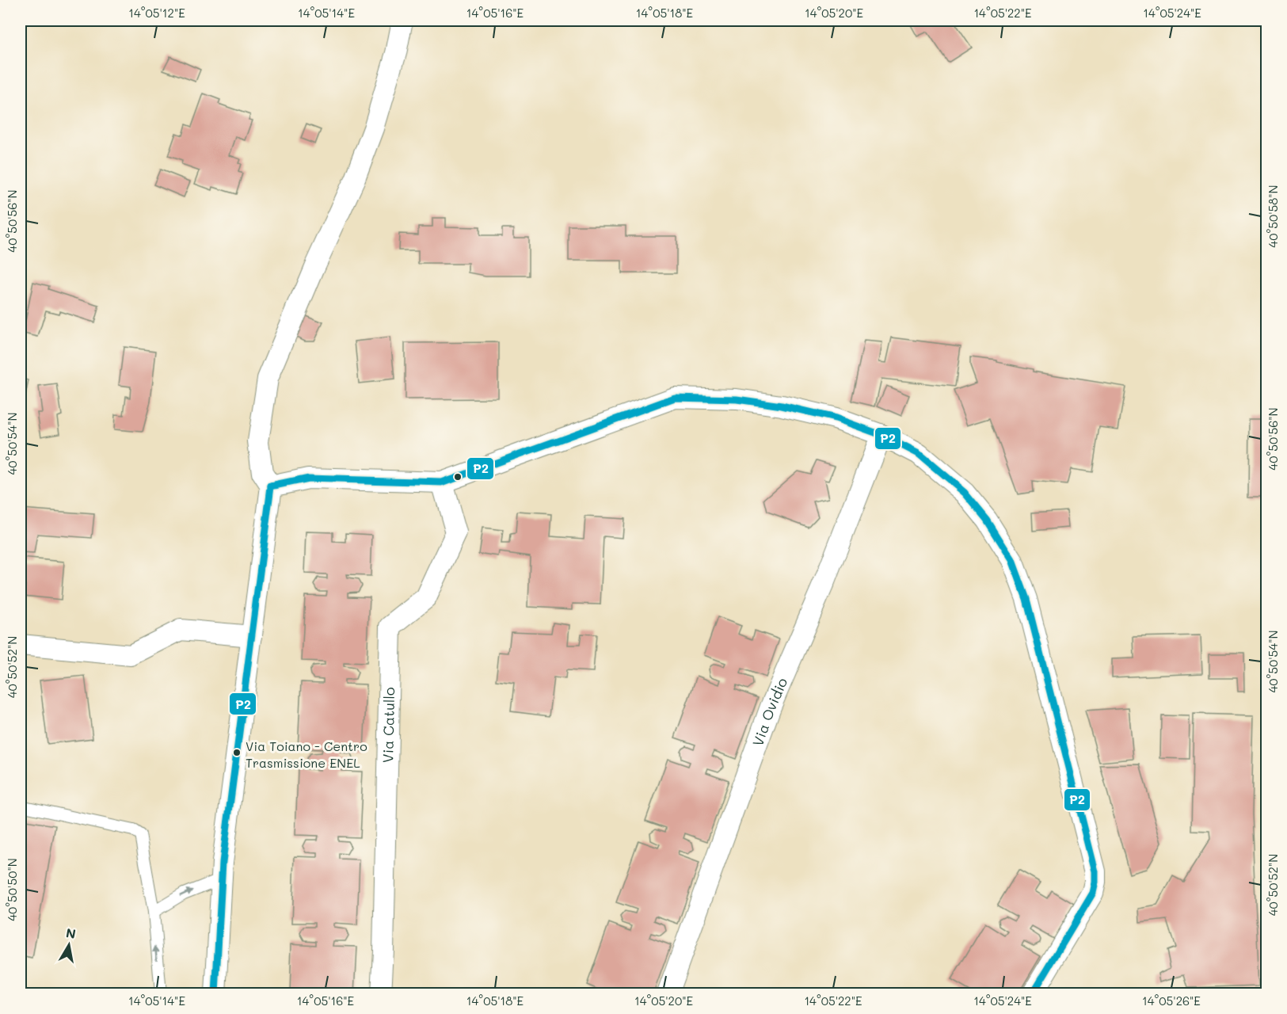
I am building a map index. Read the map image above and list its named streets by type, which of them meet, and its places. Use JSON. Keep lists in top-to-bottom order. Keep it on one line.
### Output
{"streets":{"street":["Via Ovidio","Via Catullo"]},"places":["Via Toiano - Centro Trasmissione ENEL"],"lines":["transit line P2"],"north":"top","coordinates":["14°05'12\"E","14°05'14\"E","14°05'16\"E","14°05'18\"E","14°05'20\"E","14°05'22\"E","14°05'24\"E","40°50'58\"N","40°50'56\"N","40°50'54\"N","40°50'52\"N","40°50'50\"N","14°05'26\"E"]}
